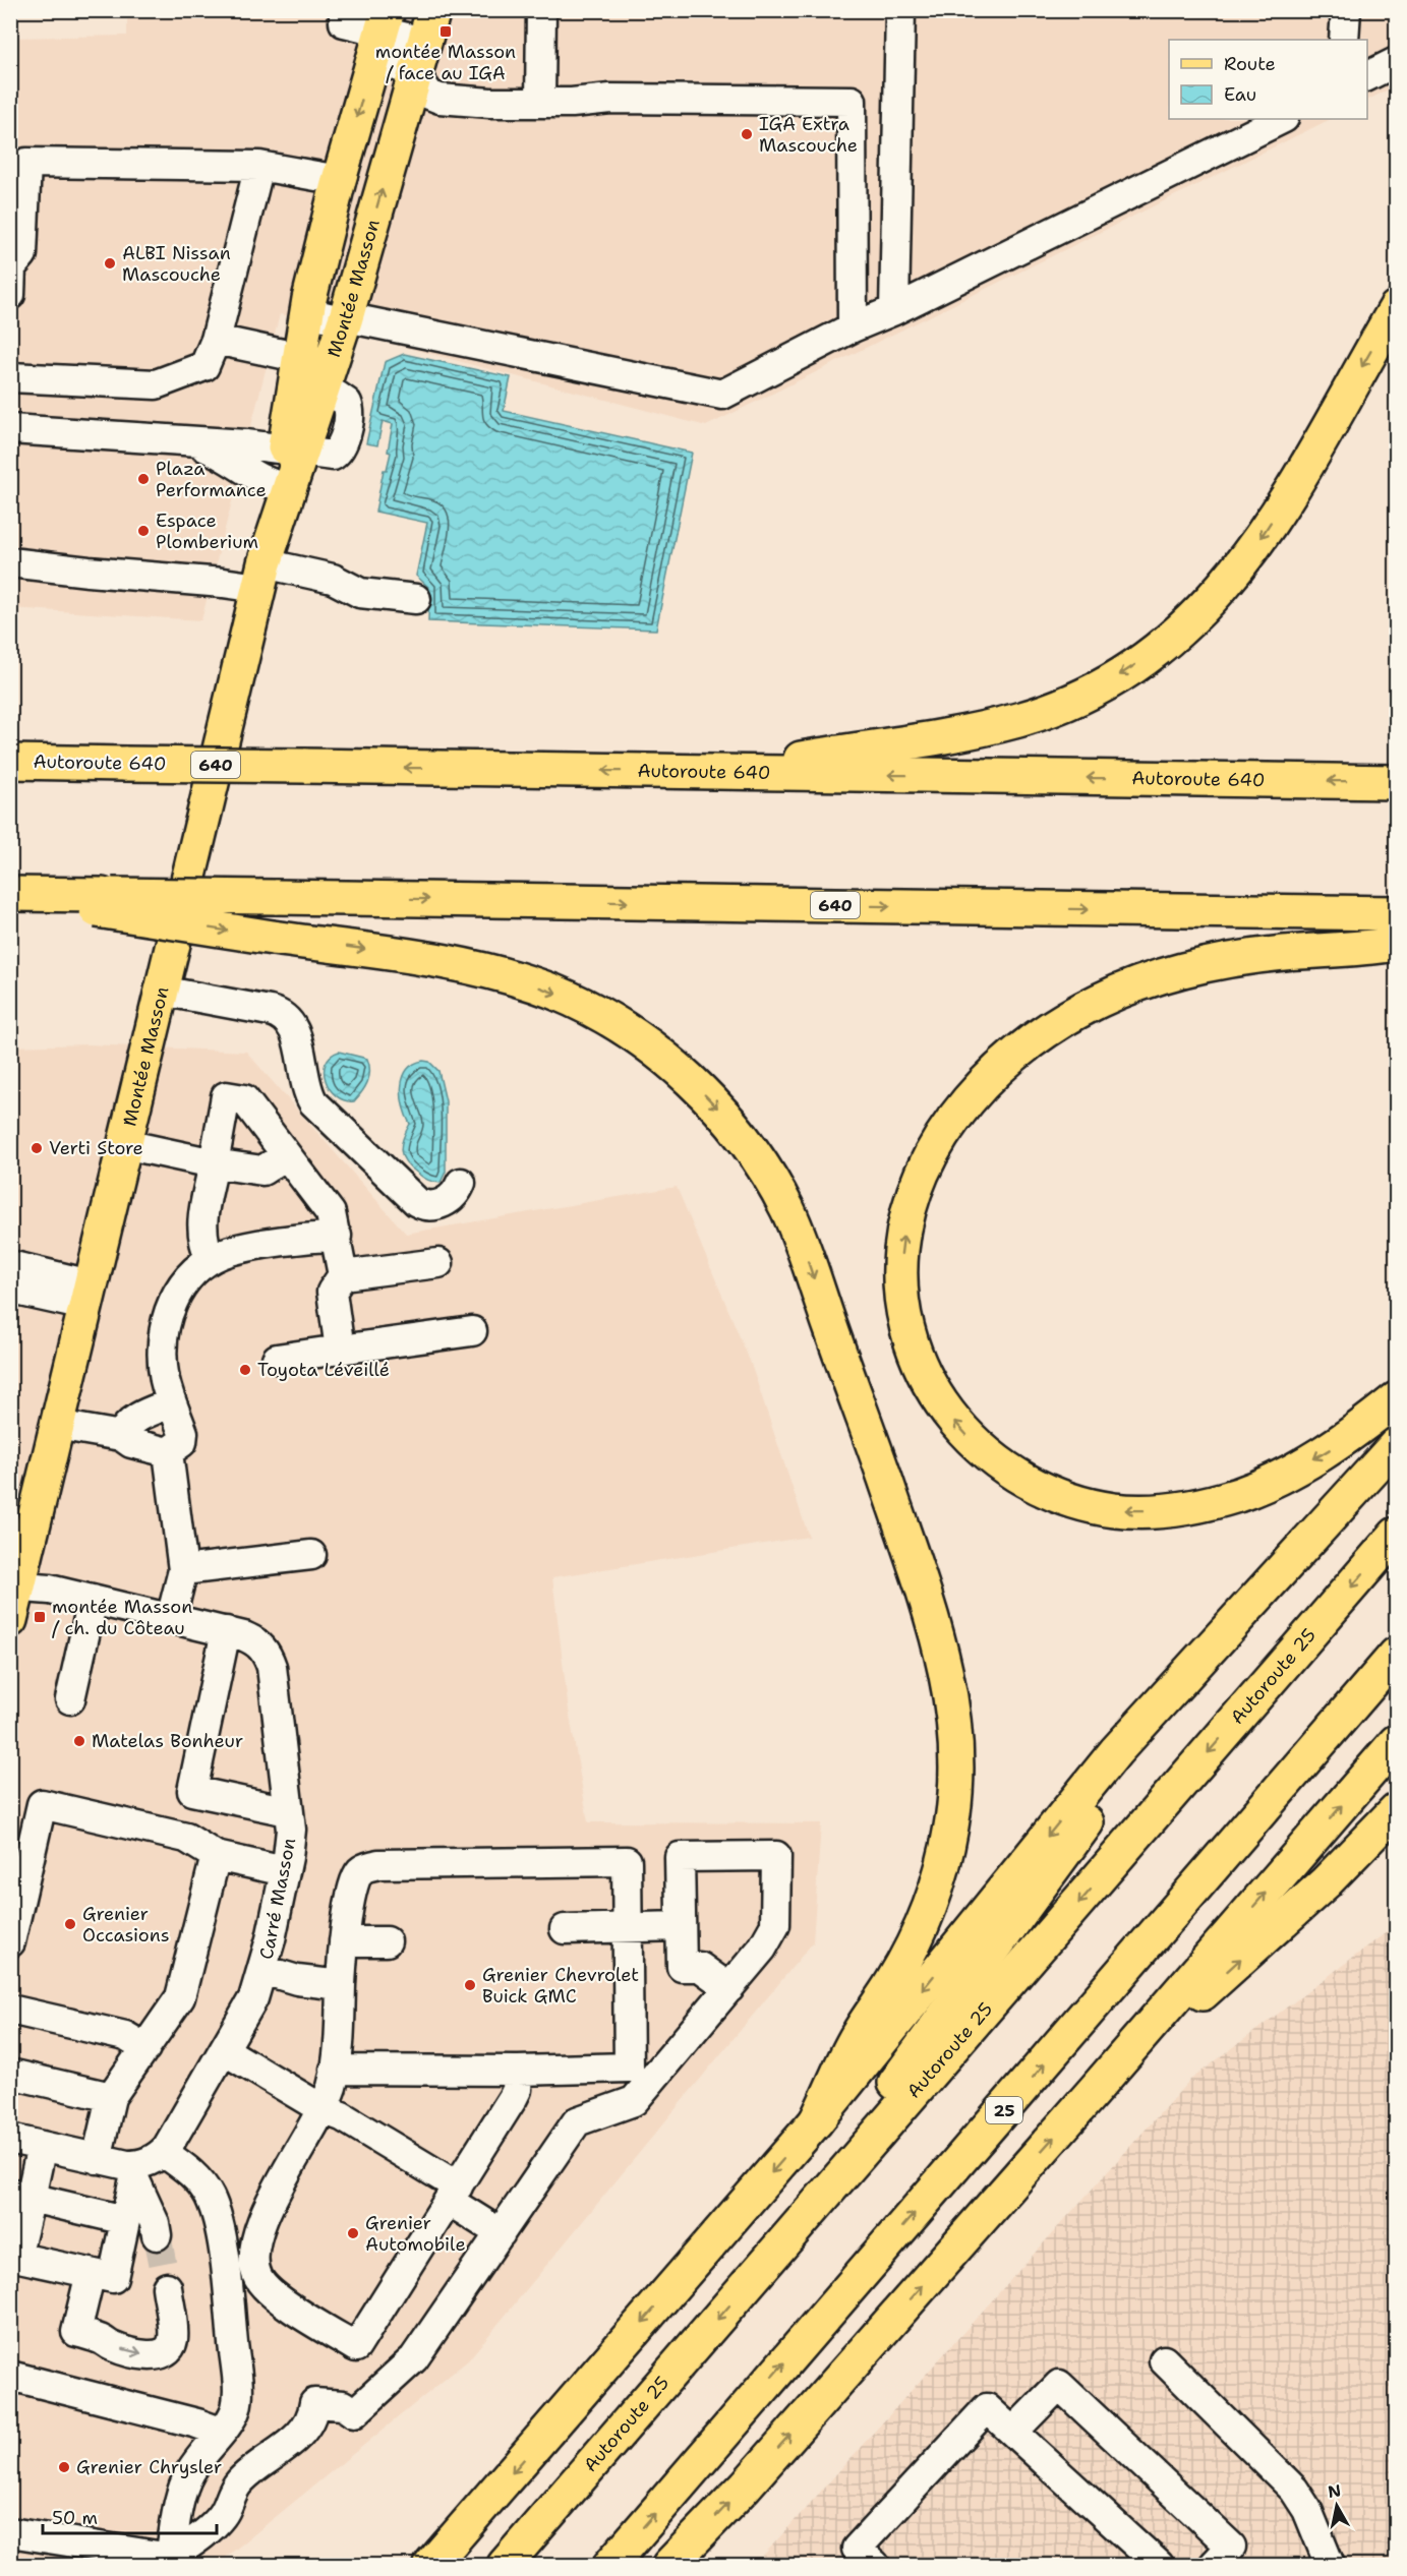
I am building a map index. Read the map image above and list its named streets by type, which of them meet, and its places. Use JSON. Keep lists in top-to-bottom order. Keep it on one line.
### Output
{"streets":{"main road":["Montée Masson","Autoroute 640","640","Autoroute 25","25"],"street":["Carré Masson"]},"crossings":[["Montée Masson","Carré Masson"]],"places":{"transit":["montée Masson / face au IGA","montée Masson / ch. du Côteau"],"other":["IGA Extra Mascouche","ALBI Nissan Mascouche","Plaza Performance","Espace Plomberium","Verti Store","Toyota Léveillé","Matelas Bonheur","Grenier Occasions","Grenier Chevrolet Buick GMC","Grenier Automobile","Grenier Chrysler"]},"legend":["Route","Eau"],"scale_bar":"50 m","north":"top"}
